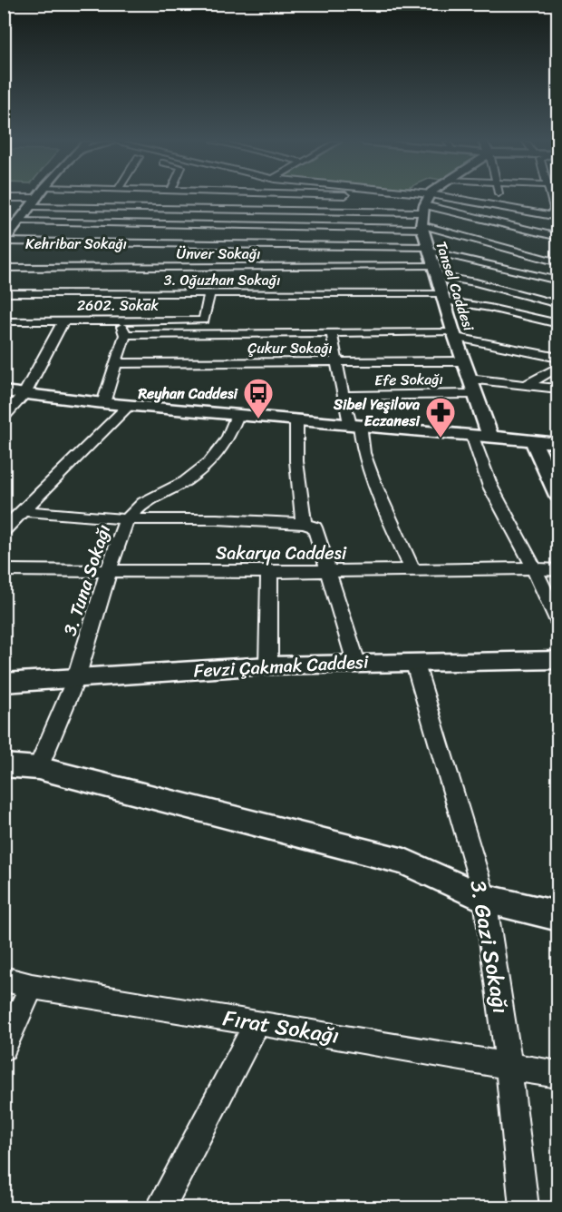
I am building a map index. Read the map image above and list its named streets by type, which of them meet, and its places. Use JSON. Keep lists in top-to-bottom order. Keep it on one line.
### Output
{"streets":{"street":["Kehribar Sokağı","Ünver Sokağı","3. Oğuzhan Sokağı","Tansel Caddesi","2602. Sokak","Çukur Sokağı","Efe Sokağı","Sakarya Caddesi","3. Tuna Sokağı","Fevzi Çakmak Caddesi","3. Gazi Sokağı","Fırat Sokağı"]},"crossings":[["Ünver Sokağı","3. Oğuzhan Sokağı"],["Ünver Sokağı","Tansel Caddesi"],["3. Oğuzhan Sokağı","Tansel Caddesi"],["3. Oğuzhan Sokağı","2602. Sokak"],["Tansel Caddesi","Çukur Sokağı"],["Tansel Caddesi","Efe Sokağı"],["Sakarya Caddesi","3. Tuna Sokağı"],["3. Tuna Sokağı","Fevzi Çakmak Caddesi"],["Fevzi Çakmak Caddesi","3. Gazi Sokağı"],["3. Gazi Sokağı","Fırat Sokağı"]],"places":{"bus stop":["Reyhan Caddesi"],"pharmacy":["Sibel Yeşilova Eczanesi"]}}
